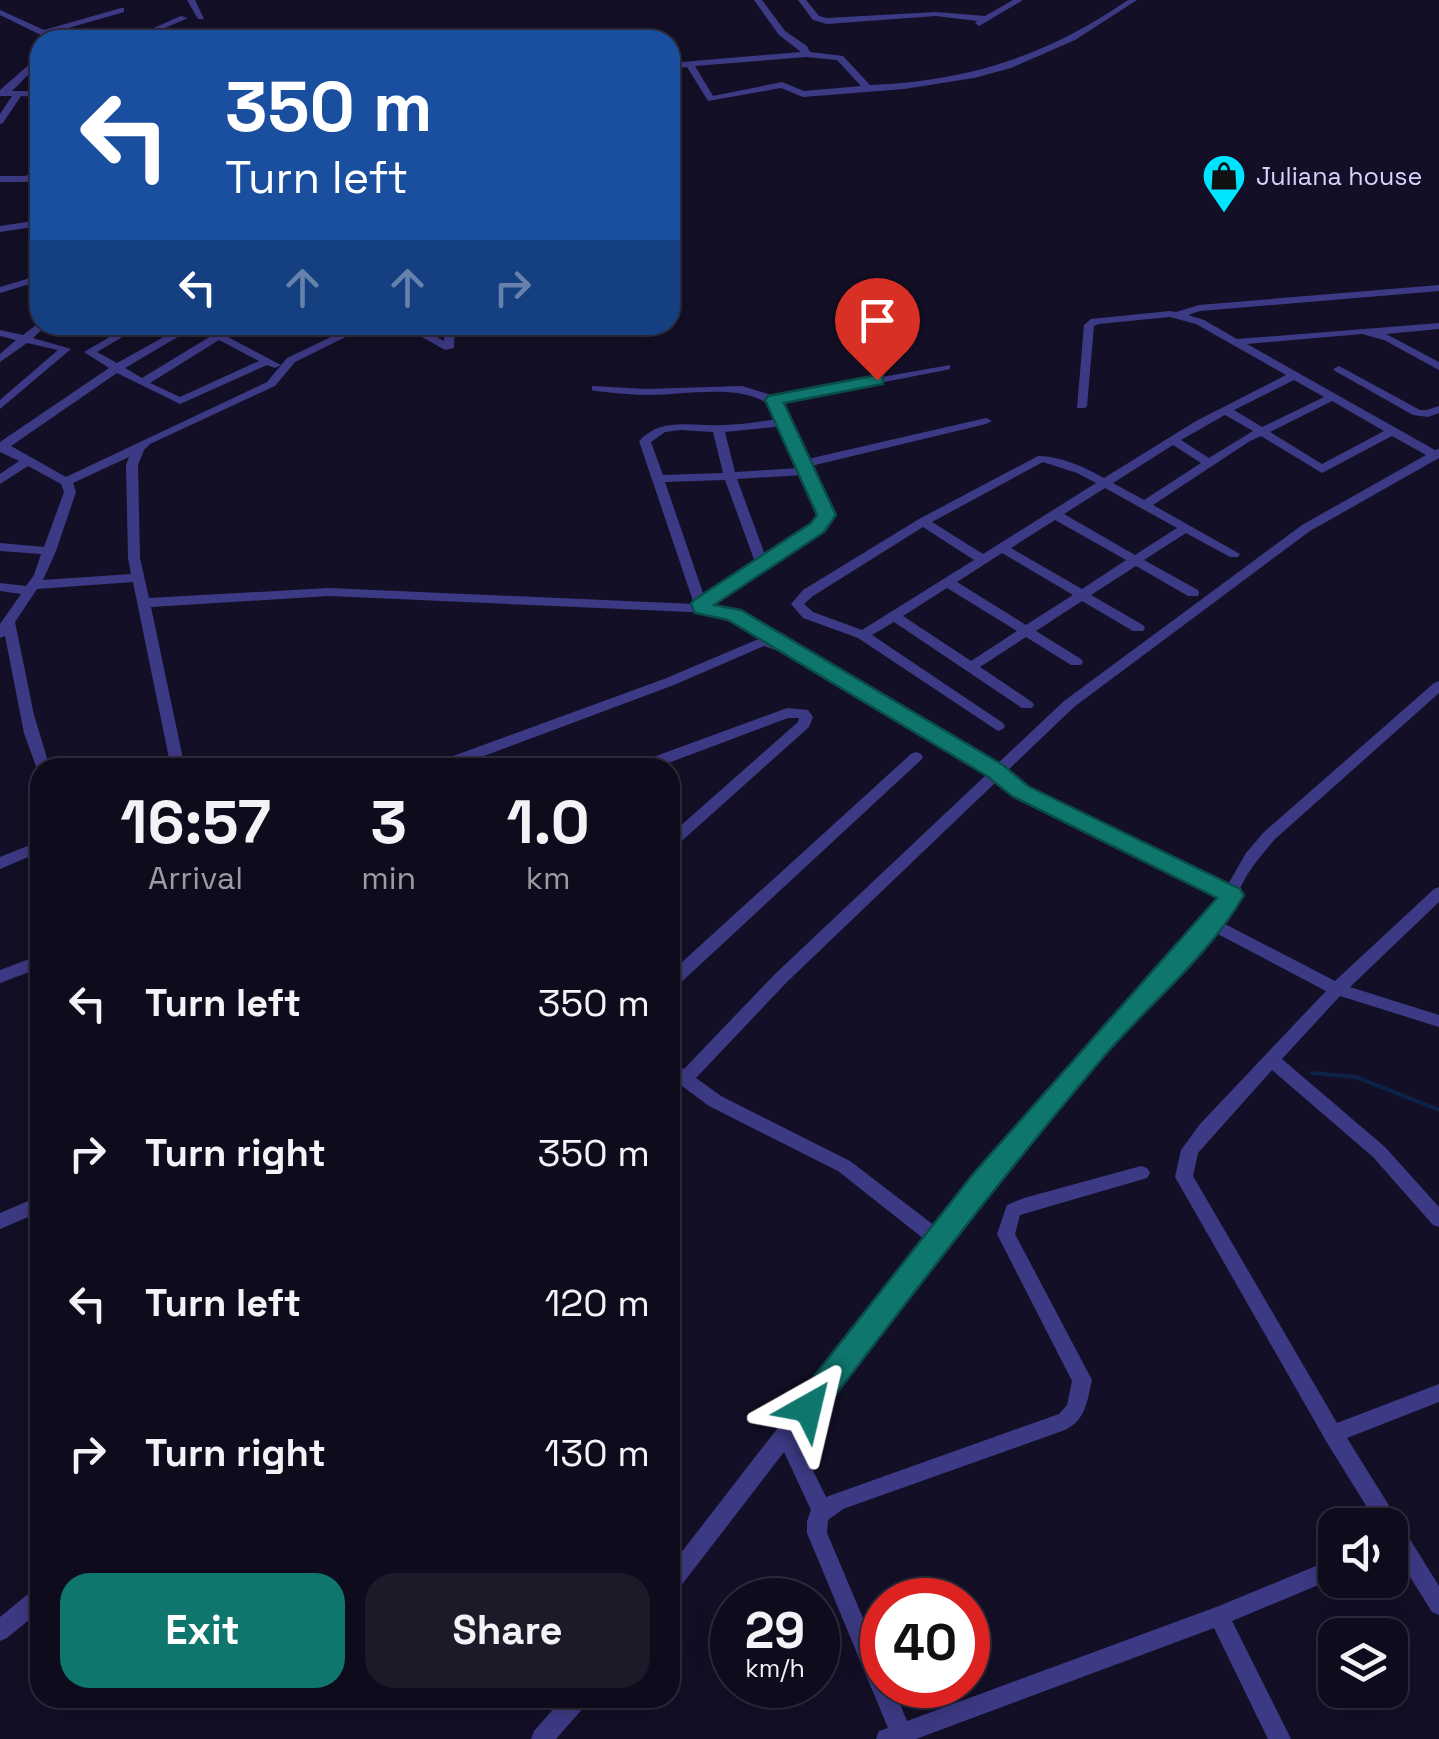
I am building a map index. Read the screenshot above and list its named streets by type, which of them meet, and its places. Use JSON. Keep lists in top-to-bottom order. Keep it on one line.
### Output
{"places":{"shop":["Juliana house"]},"page":{"turn":["350 m","Turn left"],"eta":["16:57","Arrival","3","min","1.0","km"],"list":[{"name":"Turn left","value":"350 m"},{"name":"Turn right","value":"350 m"},{"name":"Turn left","value":"120 m"},{"name":"Turn right","value":"130 m"}],"buttons":["Exit","Share"],"speed":"29 km/h","limit":"40"}}
